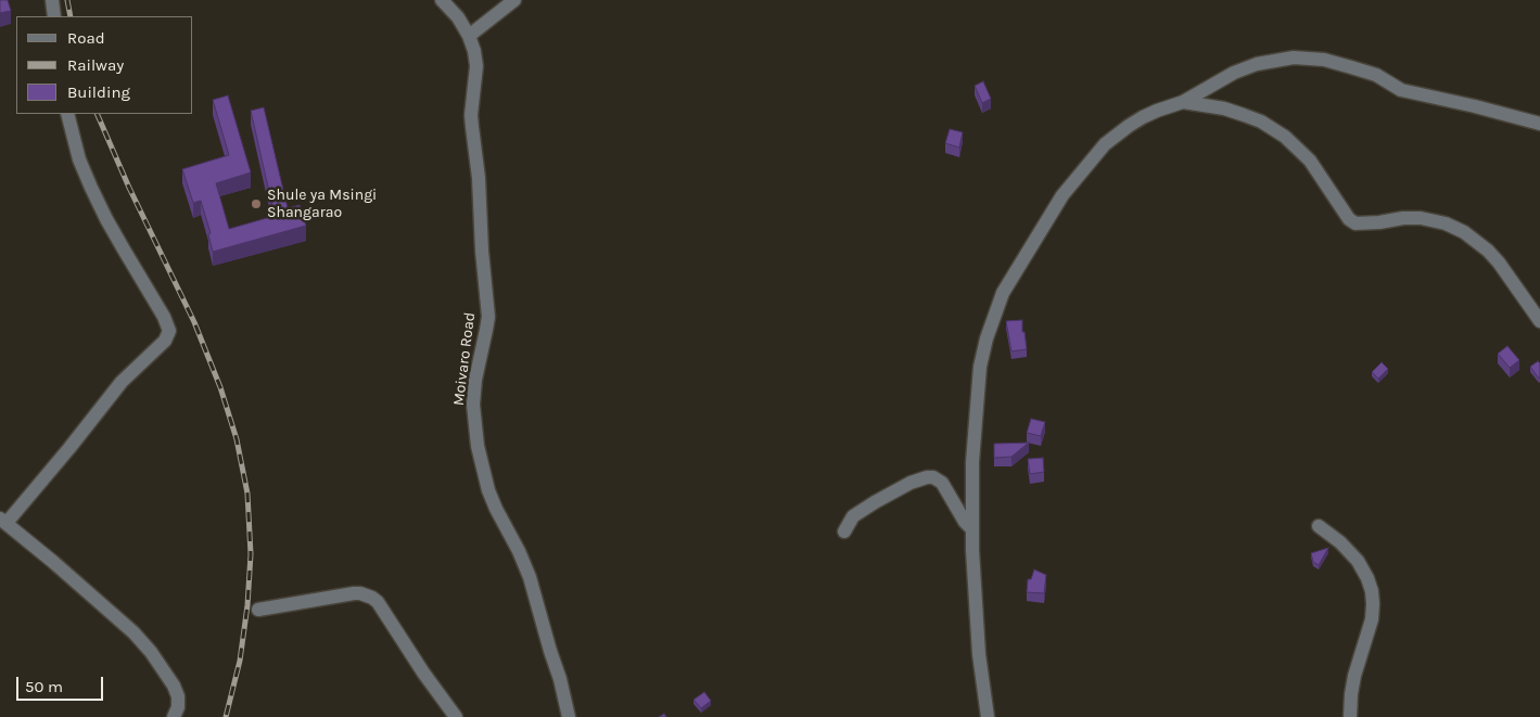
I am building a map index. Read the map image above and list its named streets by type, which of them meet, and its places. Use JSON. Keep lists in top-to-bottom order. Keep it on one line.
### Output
{"streets":{"street":["Moivaro Road"]},"places":["Shule ya Msingi Shangarao"],"legend":["Road","Railway","Building"],"scale_bar":"50 m"}
